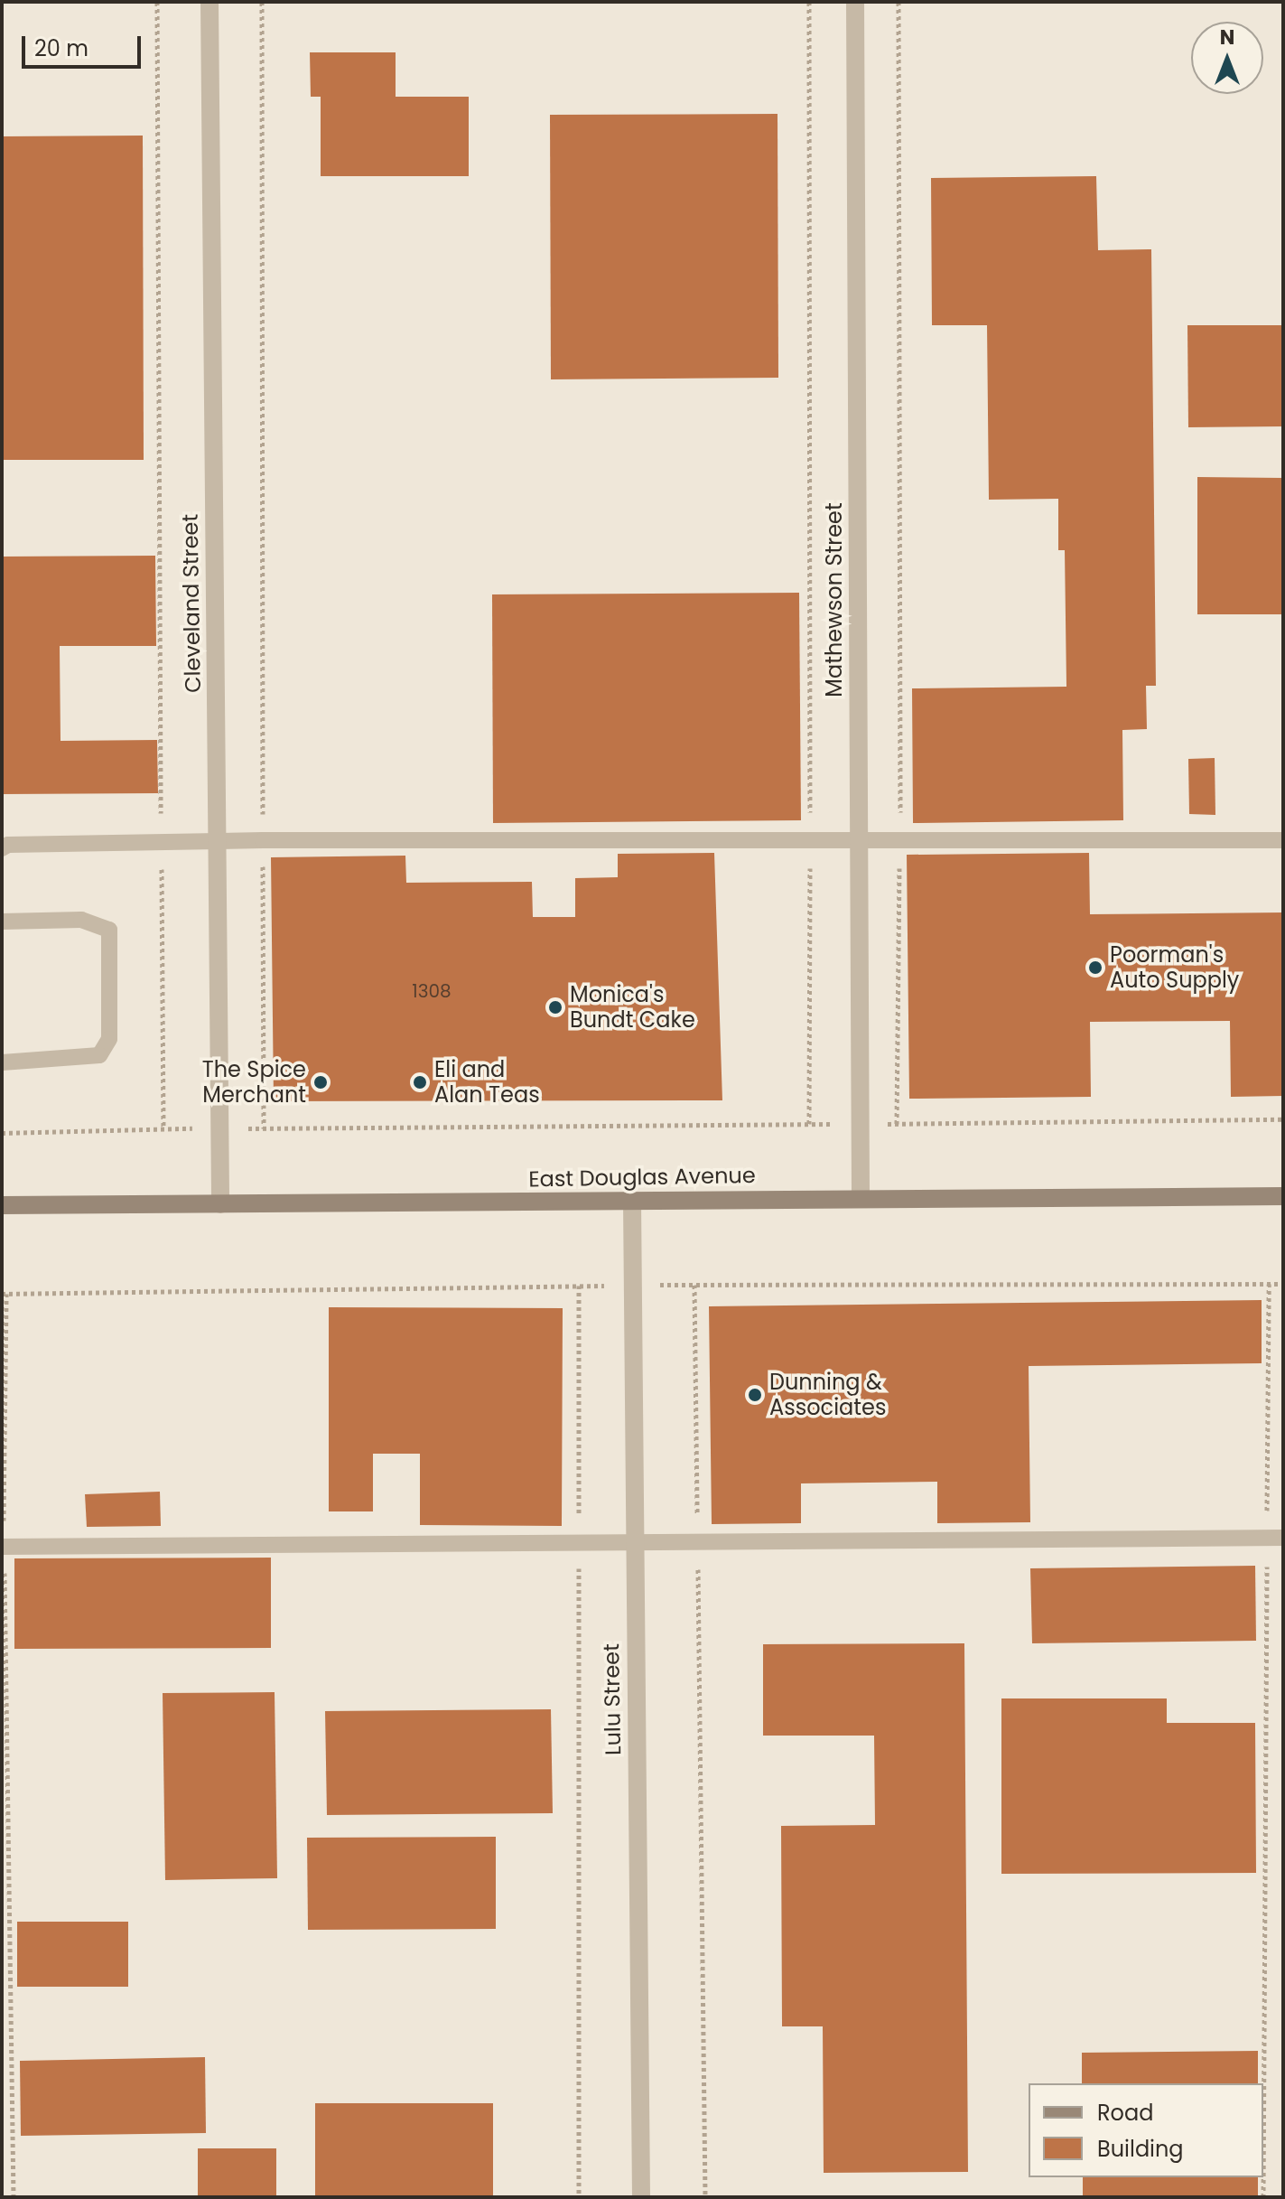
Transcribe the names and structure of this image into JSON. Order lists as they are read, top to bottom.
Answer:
{
  "streets": {
    "main road": ["East Douglas Avenue"],
    "street": ["Mathewson Street", "Cleveland Street", "Lulu Street"]
  },
  "crossings": [
    ["Mathewson Street", "East Douglas Avenue"],
    ["Cleveland Street", "East Douglas Avenue"],
    ["East Douglas Avenue", "Lulu Street"]
  ],
  "places": [
    "Poorman's Auto Supply",
    "Monica's Bundt Cake",
    "The Spice Merchant",
    "Eli and Alan Teas",
    "Dunning & Associates"
  ],
  "house_numbers": ["1308"],
  "legend": ["Road", "Building"],
  "scale_bar": "20 m",
  "north": "top"
}
